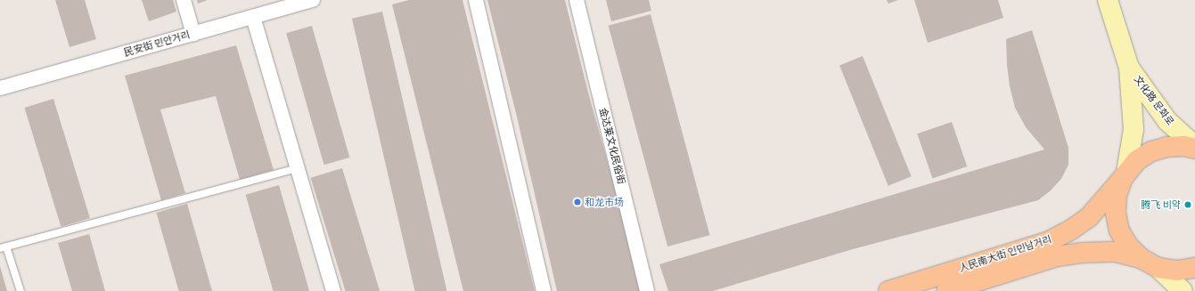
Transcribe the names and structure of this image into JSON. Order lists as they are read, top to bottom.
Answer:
{
  "streets": {
    "main road": ["文化路 문화로", "人民南大街 인민남거리"],
    "street": ["民安街 민안거리", "金达莱文化民俗街"]
  },
  "crossings": [
    ["文化路 문화로", "人民南大街 인민남거리"]
  ],
  "places": ["和龙市场", "腾飞 비약"]
}
